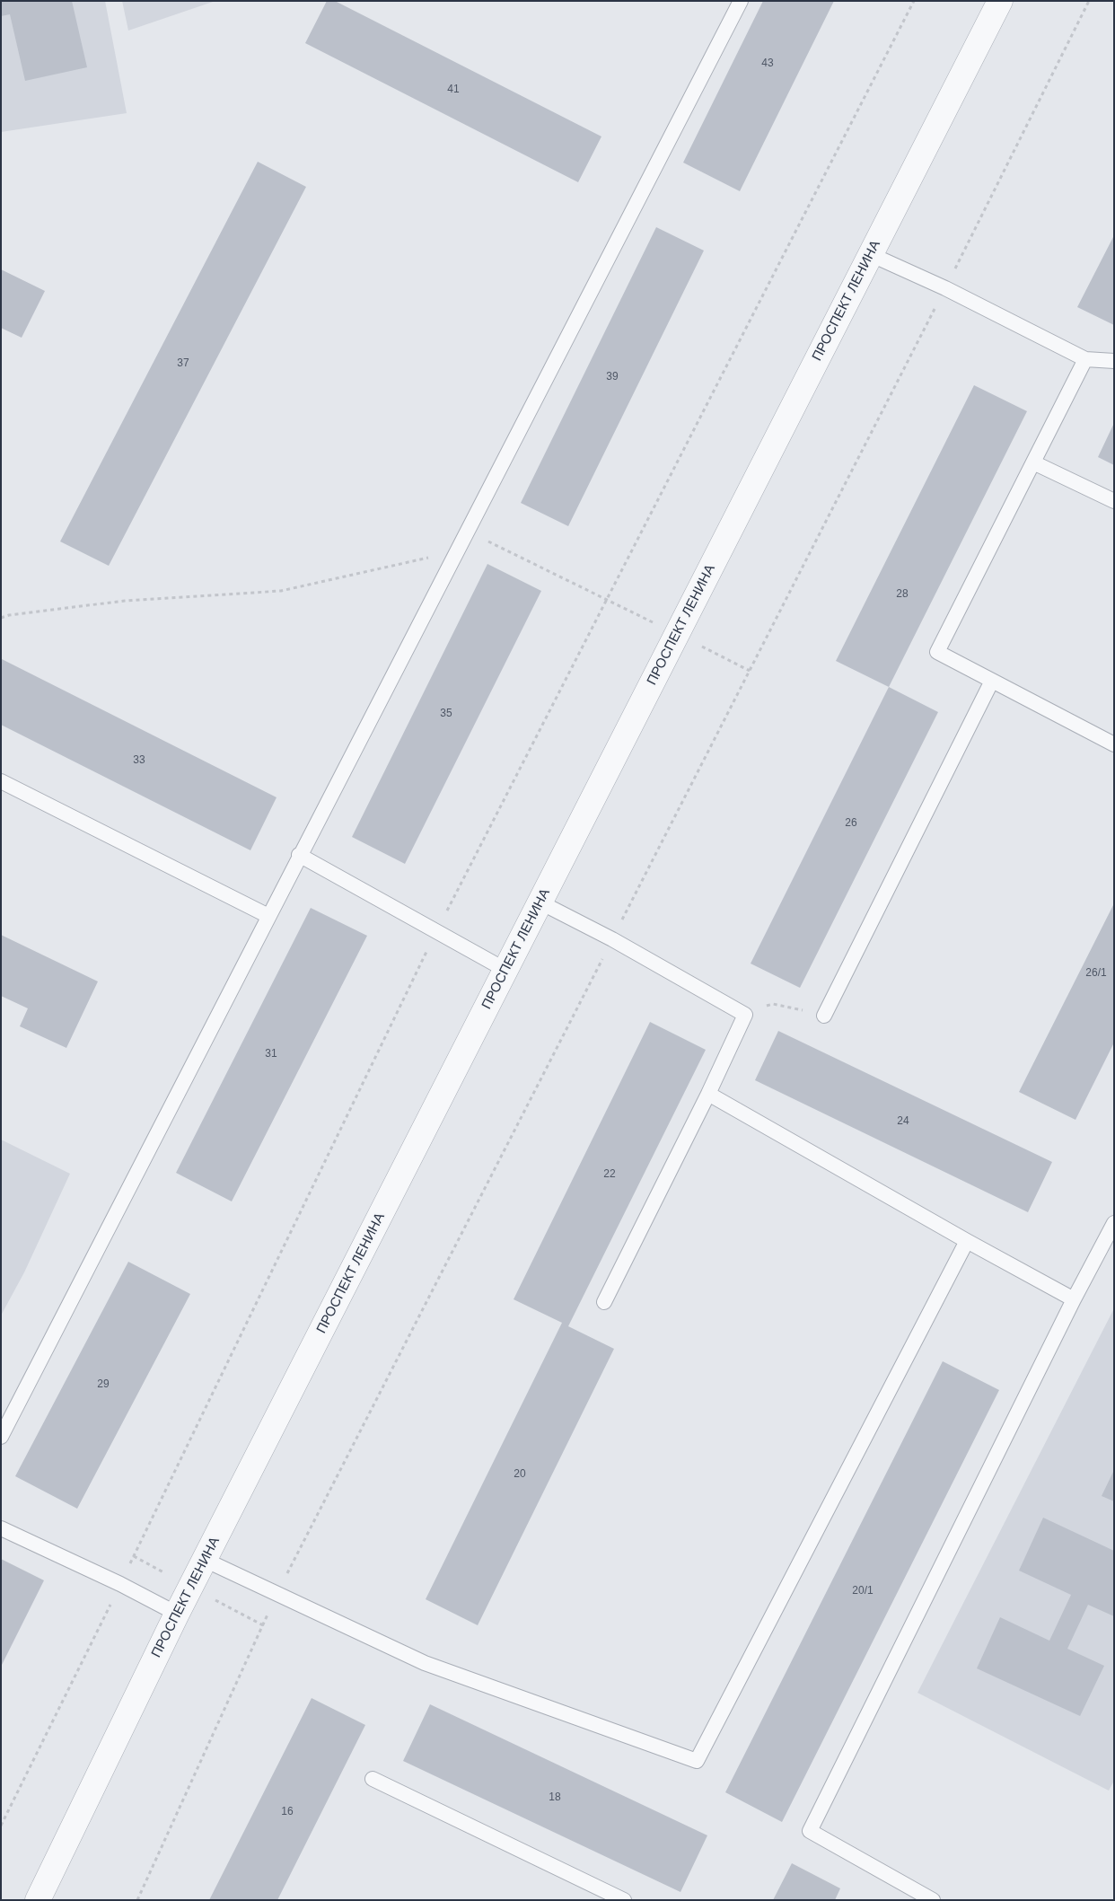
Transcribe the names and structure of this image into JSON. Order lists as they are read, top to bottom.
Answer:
{
  "streets": {
    "street": ["ПРОСПЕКТ ЛЕНИНА"]
  },
  "house_numbers": [
    "43",
    "41",
    "37",
    "39",
    "28",
    "35",
    "33",
    "26",
    "26/1",
    "31",
    "24",
    "22",
    "29",
    "20",
    "20/1",
    "18",
    "16"
  ]
}
